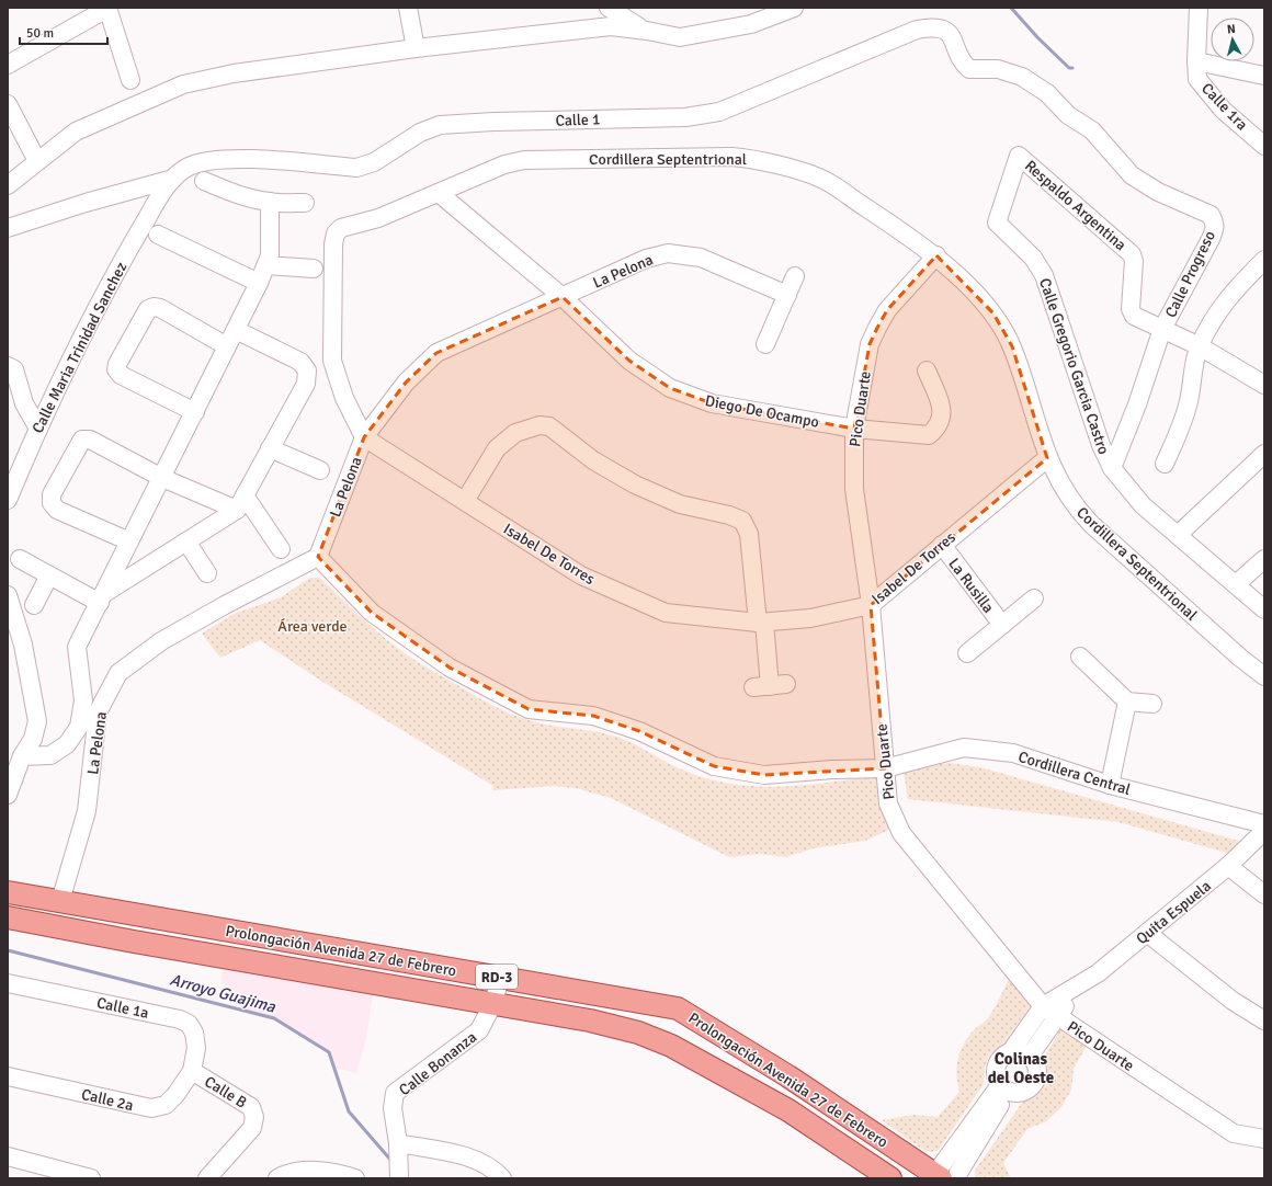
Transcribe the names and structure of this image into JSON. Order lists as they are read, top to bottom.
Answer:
{
  "streets": {
    "main road": ["Prolongación Avenida 27 de Febrero", "RD-3"],
    "street": [
      "Calle 1ra",
      "Calle 1",
      "Cordillera Septentrional",
      "Respaldo Argentina",
      "La Pelona",
      "Calle Progreso",
      "Calle Maria Trinidad Sanchez",
      "Calle Gregorio Garcia Castro",
      "Pico Duarte",
      "Diego De Ocampo",
      "Isabel De Torres",
      "La Rusilla",
      "Cordillera Central",
      "Quita Espuela",
      "Calle 1a",
      "Calle Bonanza",
      "Calle B",
      "Calle 2a"
    ]
  },
  "crossings": [
    ["Calle 1", "Calle Progreso"],
    ["Calle 1", "Calle Maria Trinidad Sanchez"],
    ["Cordillera Septentrional", "Pico Duarte"],
    ["Cordillera Septentrional", "Diego De Ocampo"],
    ["Cordillera Septentrional", "Isabel De Torres"],
    ["Respaldo Argentina", "Calle Progreso"],
    ["Respaldo Argentina", "Calle Gregorio Garcia Castro"],
    ["La Pelona", "Diego De Ocampo"],
    ["La Pelona", "Isabel De Torres"],
    ["La Pelona", "Cordillera Central"],
    ["La Pelona", "Prolongación Avenida 27 de Febrero"],
    ["Calle Progreso", "Calle Gregorio Garcia Castro"],
    ["Pico Duarte", "Diego De Ocampo"],
    ["Pico Duarte", "Isabel De Torres"],
    ["Pico Duarte", "Cordillera Central"],
    ["Isabel De Torres", "La Rusilla"],
    ["Prolongación Avenida 27 de Febrero", "Calle Bonanza"],
    ["Calle 1a", "Calle B"],
    ["Calle 1a", "Calle 2a"],
    ["Calle B", "Calle 2a"]
  ],
  "districts": ["Colinas del Oeste"],
  "water": ["Arroyo Guajima"],
  "parks": ["Área verde"],
  "scale_bar": "50 m",
  "north": "top"
}
